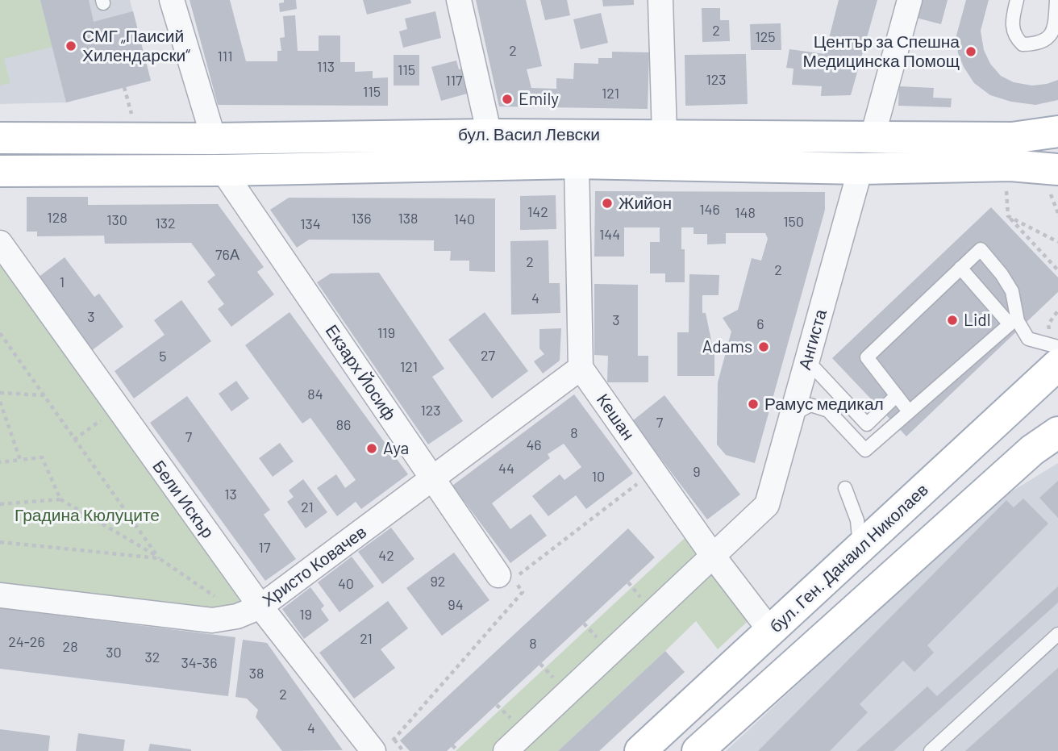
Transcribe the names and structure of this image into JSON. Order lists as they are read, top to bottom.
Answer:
{
  "streets": {
    "main road": ["бул. Васил Левски", "бул. Ген. Данаил Николаев"],
    "street": [
      "Ангиста",
      "Екзарх Йосиф",
      "Кешан",
      "Бели Искър",
      "Христо Ковачев"
    ]
  },
  "crossings": [
    ["бул. Васил Левски", "Ангиста"],
    ["бул. Васил Левски", "Екзарх Йосиф"],
    ["Ангиста", "Кешан"],
    ["Екзарх Йосиф", "Христо Ковачев"],
    ["Кешан", "бул. Ген. Данаил Николаев"],
    ["Кешан", "Христо Ковачев"],
    ["Бели Искър", "Христо Ковачев"]
  ],
  "parks": ["Градина Кюлуците"],
  "places": [
    "СМГ „Паисий Хилендарски“",
    "Център за Спешна Медицинска Помощ",
    "Emily",
    "Жийон",
    "Lidl",
    "Adams",
    "Рамус медикал",
    "Aya"
  ],
  "house_numbers": [
    "2",
    "125",
    "2",
    "111",
    "113",
    "115",
    "123",
    "117",
    "115",
    "121",
    "146",
    "142",
    "148",
    "128",
    "136",
    "138",
    "140",
    "130",
    "150",
    "132",
    "134",
    "144",
    "76А",
    "2",
    "2",
    "1",
    "4",
    "3",
    "3",
    "6",
    "119",
    "27",
    "5",
    "121",
    "84",
    "123",
    "7",
    "86",
    "8",
    "7",
    "46",
    "44",
    "9",
    "10",
    "13",
    "21",
    "17",
    "42",
    "92",
    "40",
    "94",
    "19",
    "21",
    "24-26",
    "8",
    "28",
    "30",
    "32",
    "34-36",
    "38",
    "2",
    "4"
  ]
}
